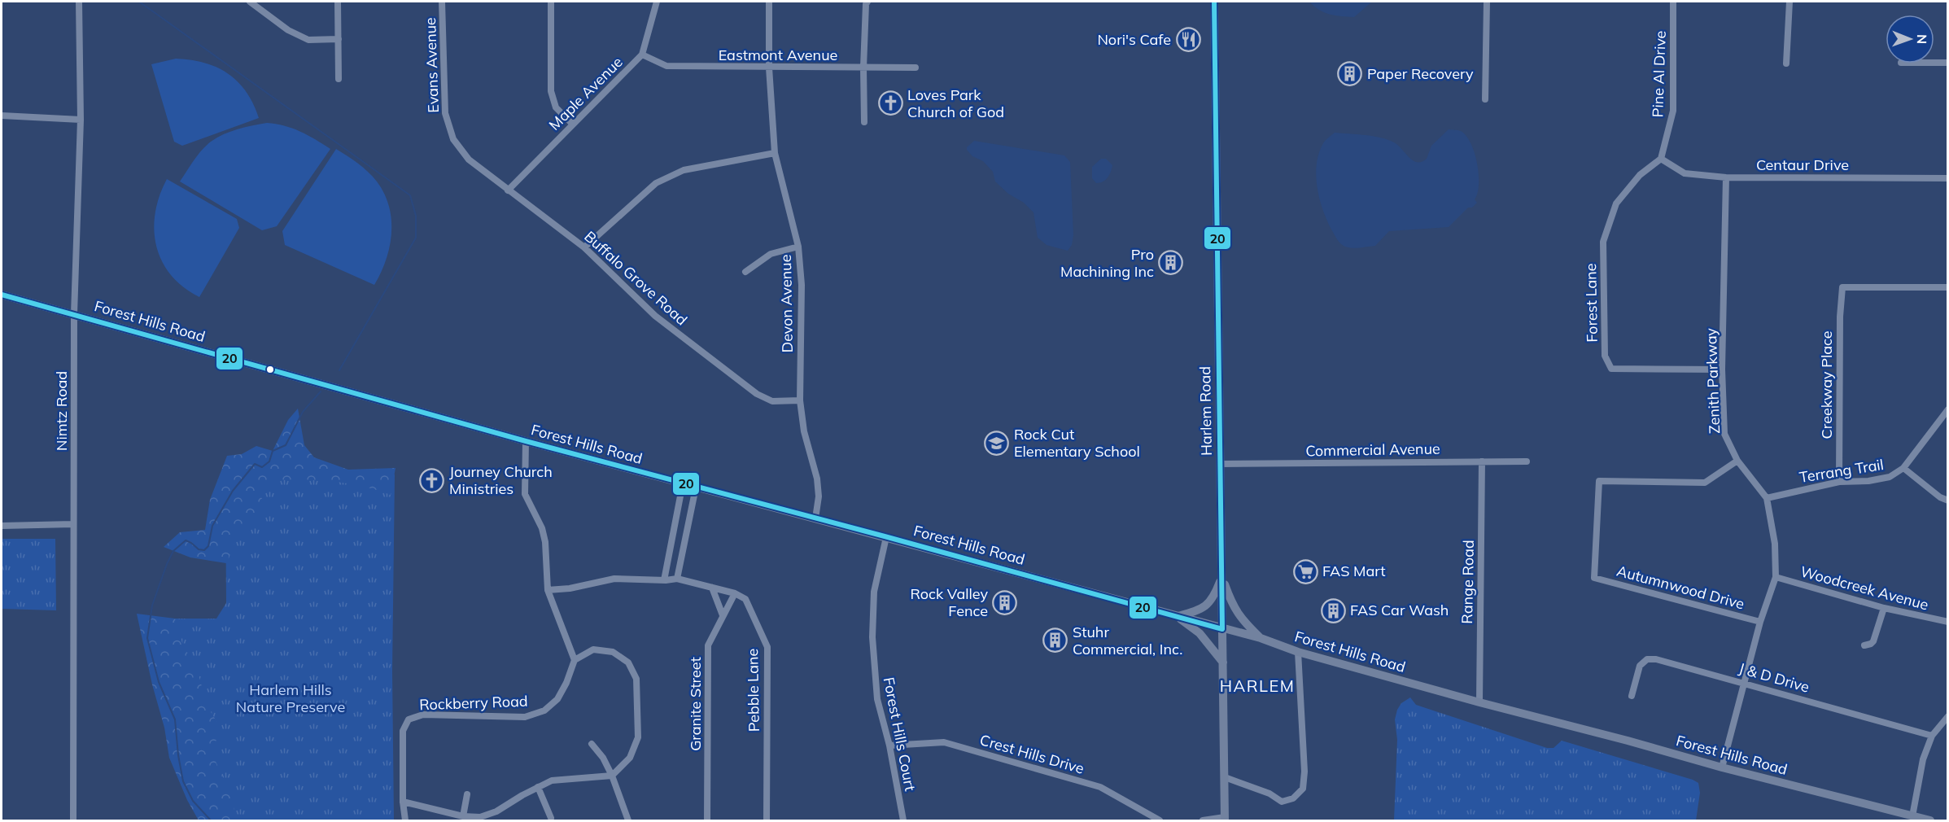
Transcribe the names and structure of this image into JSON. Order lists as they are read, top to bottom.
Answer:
{
  "streets": {
    "street": [
      "Eastmont Avenue",
      "Evans Avenue",
      "Pine Al Drive",
      "Maple Avenue",
      "Centaur Drive",
      "Buffalo Grove Road",
      "Forest Lane",
      "Devon Avenue",
      "Forest Hills Road",
      "Zenith Parkway",
      "Creekway Place",
      "Nimtz Road",
      "Harlem Road",
      "Commercial Avenue",
      "Terrang Trail",
      "Range Road",
      "Autumnwood Drive",
      "Woodcreek Avenue",
      "J & D Drive",
      "Pebble Lane",
      "Rockberry Road",
      "Granite Street",
      "Forest Hills Court",
      "Crest Hills Drive"
    ]
  },
  "crossings": [
    ["Eastmont Avenue", "Maple Avenue"],
    ["Eastmont Avenue", "Devon Avenue"],
    ["Evans Avenue", "Maple Avenue"],
    ["Evans Avenue", "Buffalo Grove Road"],
    ["Pine Al Drive", "Centaur Drive"],
    ["Pine Al Drive", "Forest Lane"],
    ["Maple Avenue", "Buffalo Grove Road"],
    ["Centaur Drive", "Forest Lane"],
    ["Centaur Drive", "Zenith Parkway"],
    ["Buffalo Grove Road", "Devon Avenue"],
    ["Forest Lane", "Zenith Parkway"],
    ["Devon Avenue", "Forest Hills Road"],
    ["Forest Hills Road", "Zenith Parkway"],
    ["Forest Hills Road", "Nimtz Road"],
    ["Forest Hills Road", "Harlem Road"],
    ["Forest Hills Road", "Range Road"],
    ["Forest Hills Road", "Forest Hills Court"],
    ["Zenith Parkway", "Terrang Trail"],
    ["Zenith Parkway", "Autumnwood Drive"],
    ["Zenith Parkway", "Woodcreek Avenue"],
    ["Zenith Parkway", "J & D Drive"],
    ["Creekway Place", "Terrang Trail"],
    ["Harlem Road", "Commercial Avenue"],
    ["Commercial Avenue", "Range Road"],
    ["Pebble Lane", "Granite Street"],
    ["Forest Hills Court", "Crest Hills Drive"]
  ],
  "districts": ["HARLEM"],
  "parks": ["Harlem Hills Nature Preserve"],
  "places": {
    "restaurant": ["Nori's Cafe"],
    "building": [
      "Paper Recovery",
      "Pro Machining Inc",
      "Rock Valley Fence",
      "FAS Car Wash",
      "Stuhr Commercial, Inc."
    ],
    "church": ["Loves Park Church of God", "Journey Church Ministries"],
    "school or university": ["Rock Cut Elementary School"],
    "supermarket": ["FAS Mart"]
  },
  "lines": ["transit line 20"],
  "north": "right"
}
